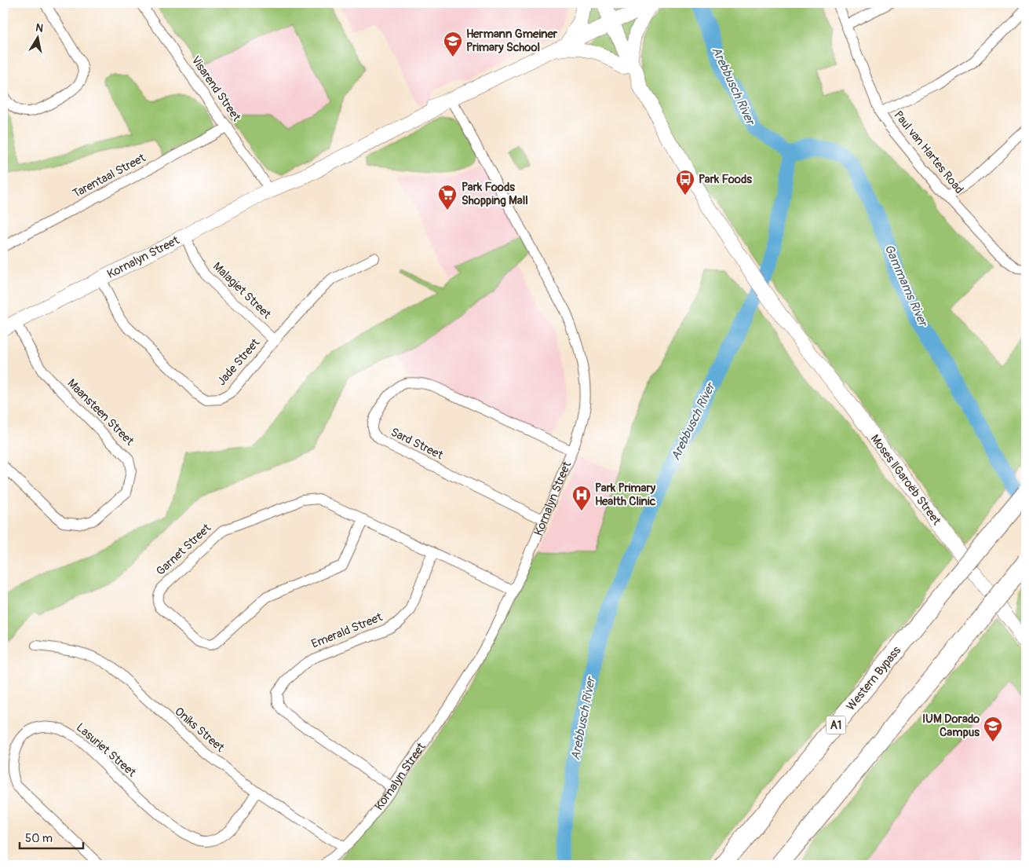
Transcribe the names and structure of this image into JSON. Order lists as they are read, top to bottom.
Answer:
{
  "streets": {
    "highway": ["Western Bypass", "A1"],
    "main road": ["Kornalyn Street", "Moses ǁGaroëb Street"],
    "street": [
      "Visarend Street",
      "Paul van Hartes Road",
      "Tarentaal Street",
      "Malagiet Street",
      "Jade Street",
      "Maansteen Street",
      "Sard Street",
      "Garnet Street",
      "Emerald Street",
      "Oniks Street",
      "Lasuriet Street"
    ]
  },
  "crossings": [
    ["Visarend Street", "Tarentaal Street"],
    ["Visarend Street", "Kornalyn Street"],
    ["Kornalyn Street", "Malagiet Street"],
    ["Kornalyn Street", "Jade Street"],
    ["Kornalyn Street", "Maansteen Street"],
    ["Kornalyn Street", "Sard Street"],
    ["Kornalyn Street", "Garnet Street"],
    ["Kornalyn Street", "Emerald Street"],
    ["Kornalyn Street", "Oniks Street"],
    ["Malagiet Street", "Jade Street"],
    ["Garnet Street", "Emerald Street"],
    ["Oniks Street", "Lasuriet Street"]
  ],
  "water": ["Arebbusch River", "Gammams River"],
  "places": {
    "school or university": ["Hermann Gmeiner Primary School", "IUM Dorado Campus"],
    "bus stop": ["Park Foods"],
    "supermarket": ["Park Foods Shopping Mall"],
    "hospital": ["Park Primary Health Clinic"]
  },
  "scale_bar": "50 m",
  "north": "top"
}
